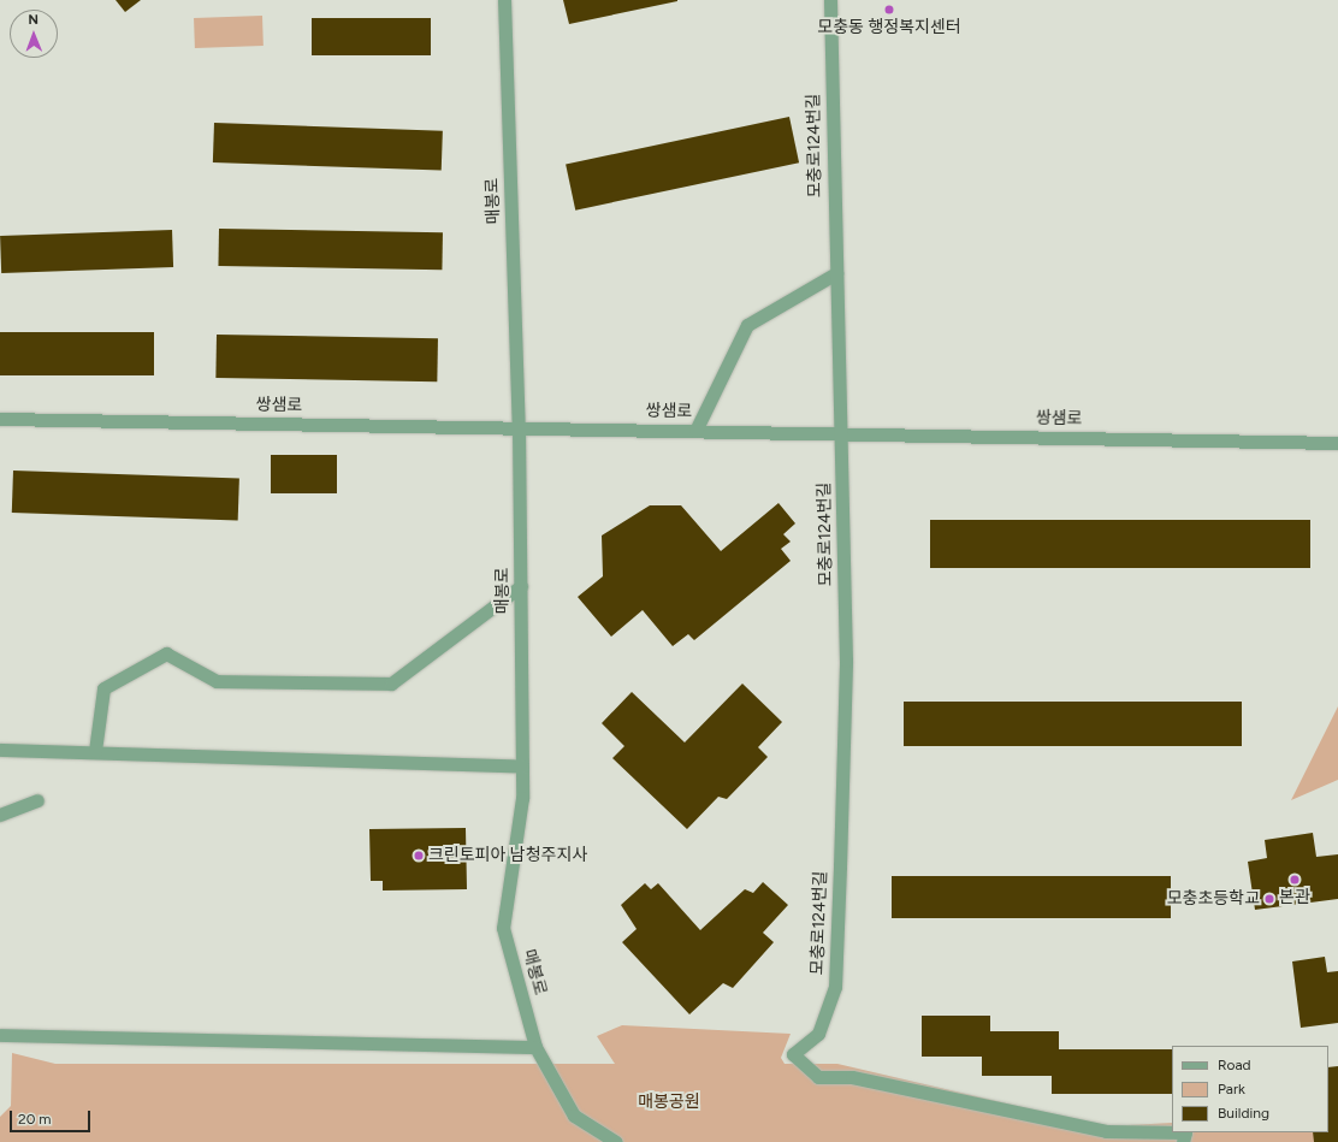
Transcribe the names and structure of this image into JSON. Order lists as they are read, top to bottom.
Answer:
{
  "streets": {
    "street": ["모충로124번길", "매봉로", "쌍샘로"]
  },
  "crossings": [
    ["모충로124번길", "쌍샘로"],
    ["매봉로", "쌍샘로"]
  ],
  "parks": ["매봉공원"],
  "places": [
    "모충동 행정복지센터",
    "크린토피아 남청주지사",
    "본관",
    "모충초등학교"
  ],
  "legend": ["Road", "Park", "Building"],
  "scale_bar": "20 m",
  "north": "top"
}
